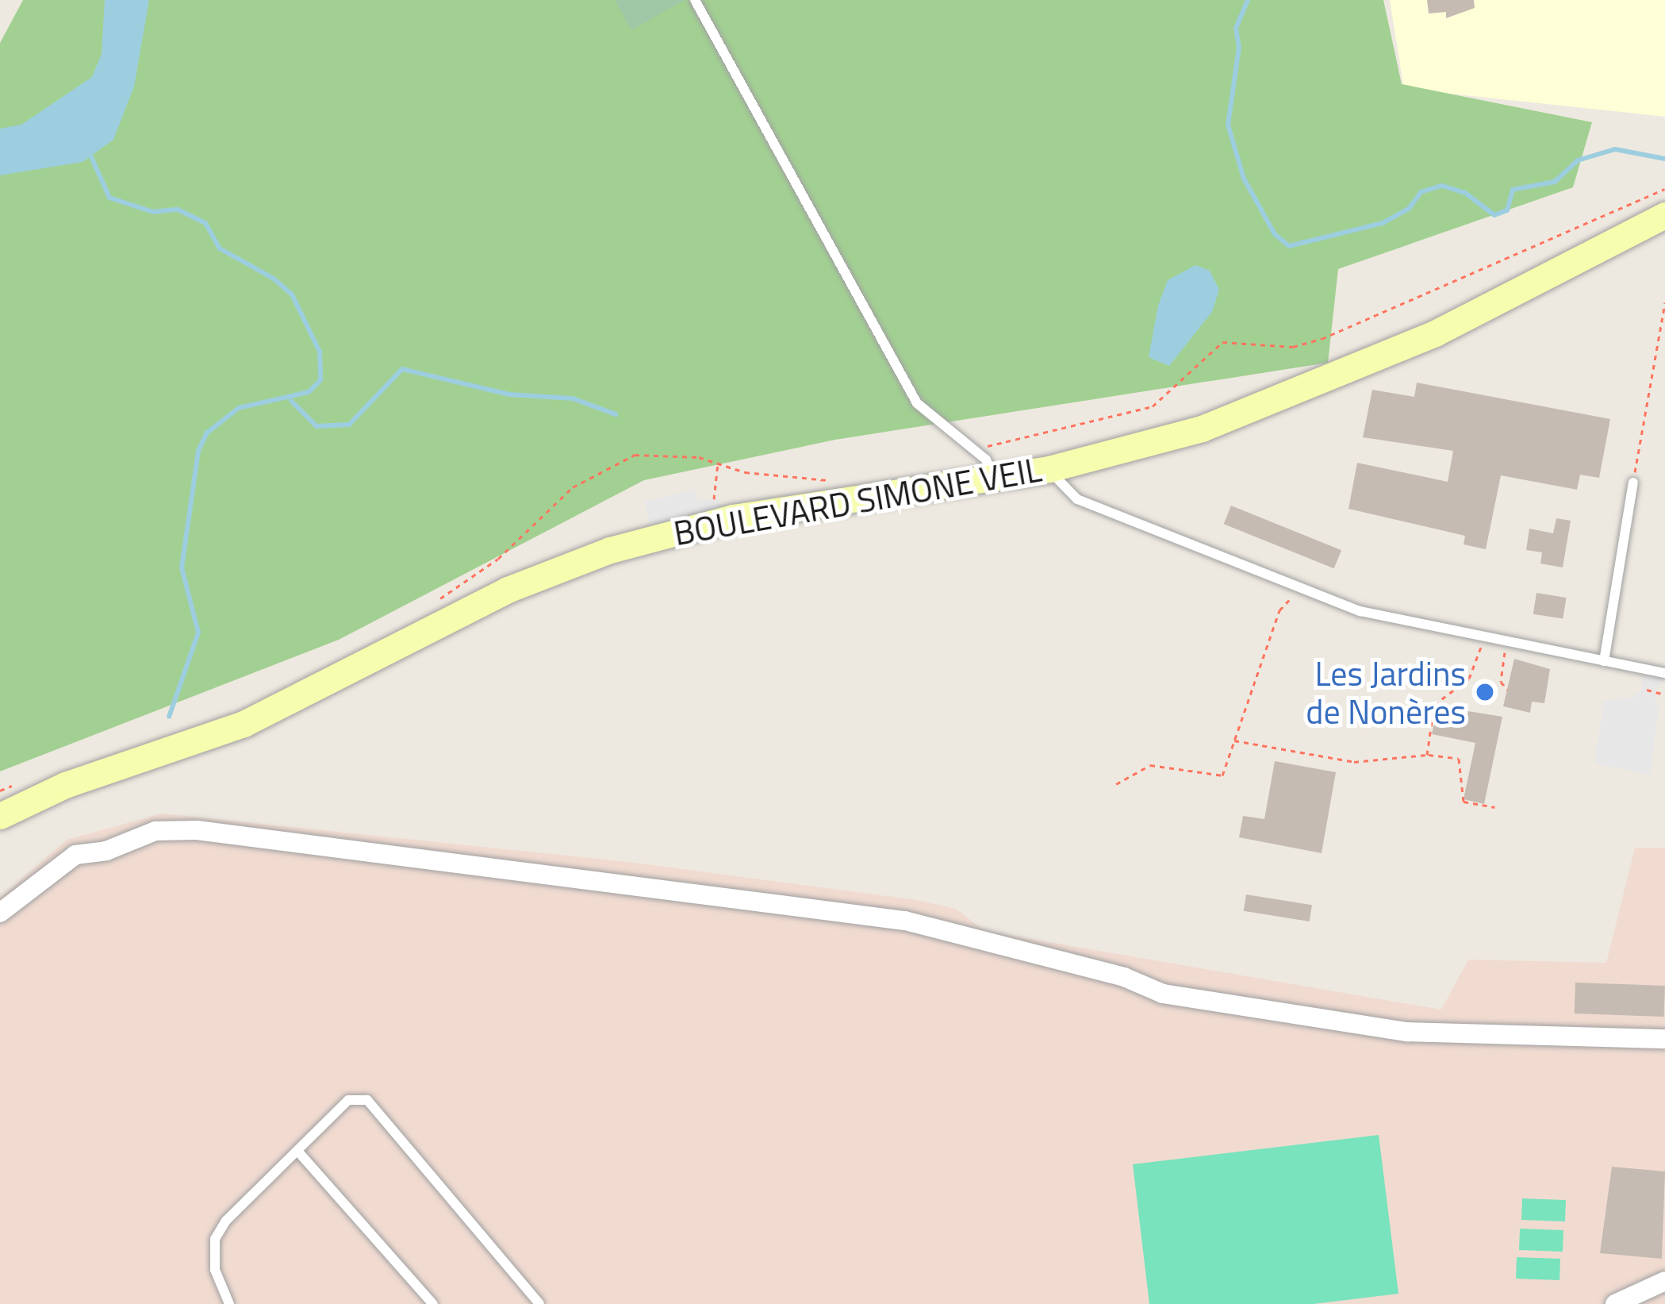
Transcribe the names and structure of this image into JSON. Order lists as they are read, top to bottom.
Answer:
{
  "streets": {
    "main road": ["BOULEVARD SIMONE VEIL"]
  },
  "places": ["Les Jardins de Nonères"]
}
